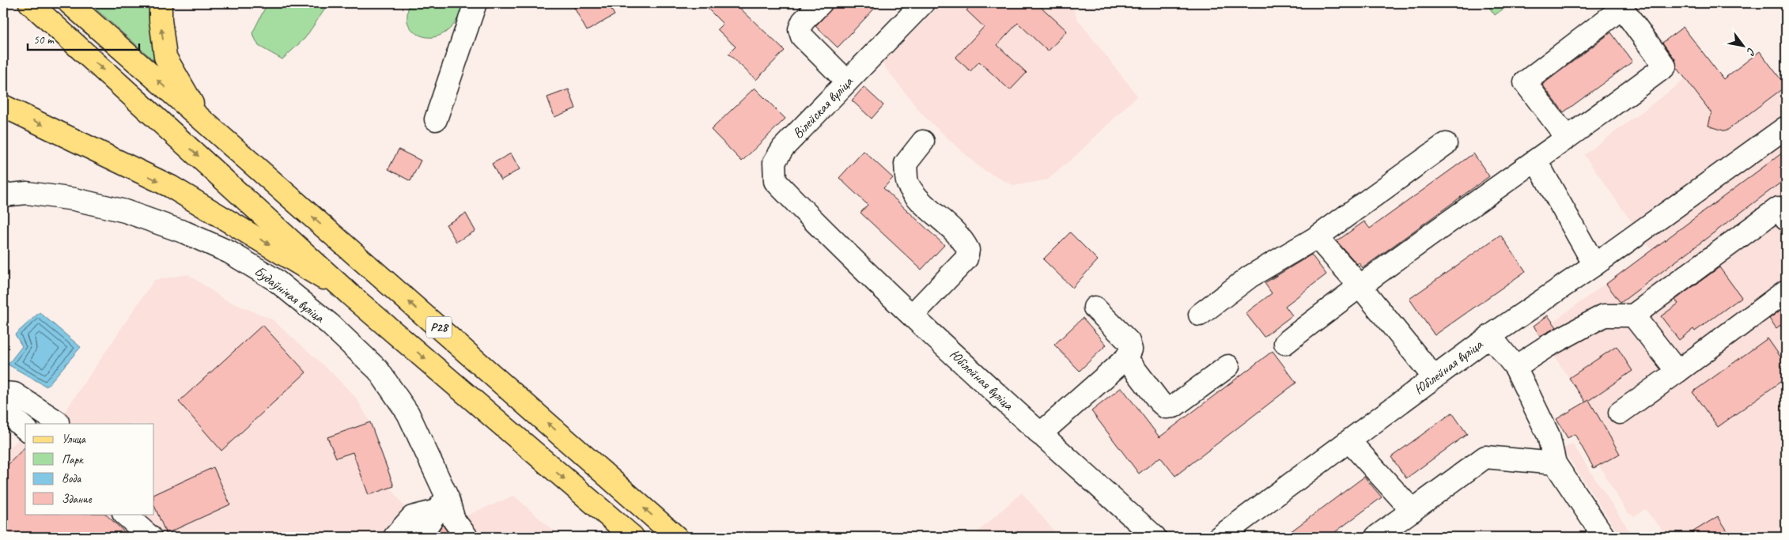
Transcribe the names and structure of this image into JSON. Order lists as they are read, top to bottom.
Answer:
{
  "streets": {
    "main road": ["Р28"],
    "street": ["Вілейская вуліца", "Будаўнічая вуліца", "Юбілейная вуліца"]
  },
  "crossings": [
    ["Вілейская вуліца", "Юбілейная вуліца"]
  ],
  "legend": [
    "Улица",
    "Парк",
    "Вода",
    "Здание"
  ],
  "scale_bar": "50 m",
  "north": "bottom right"
}
